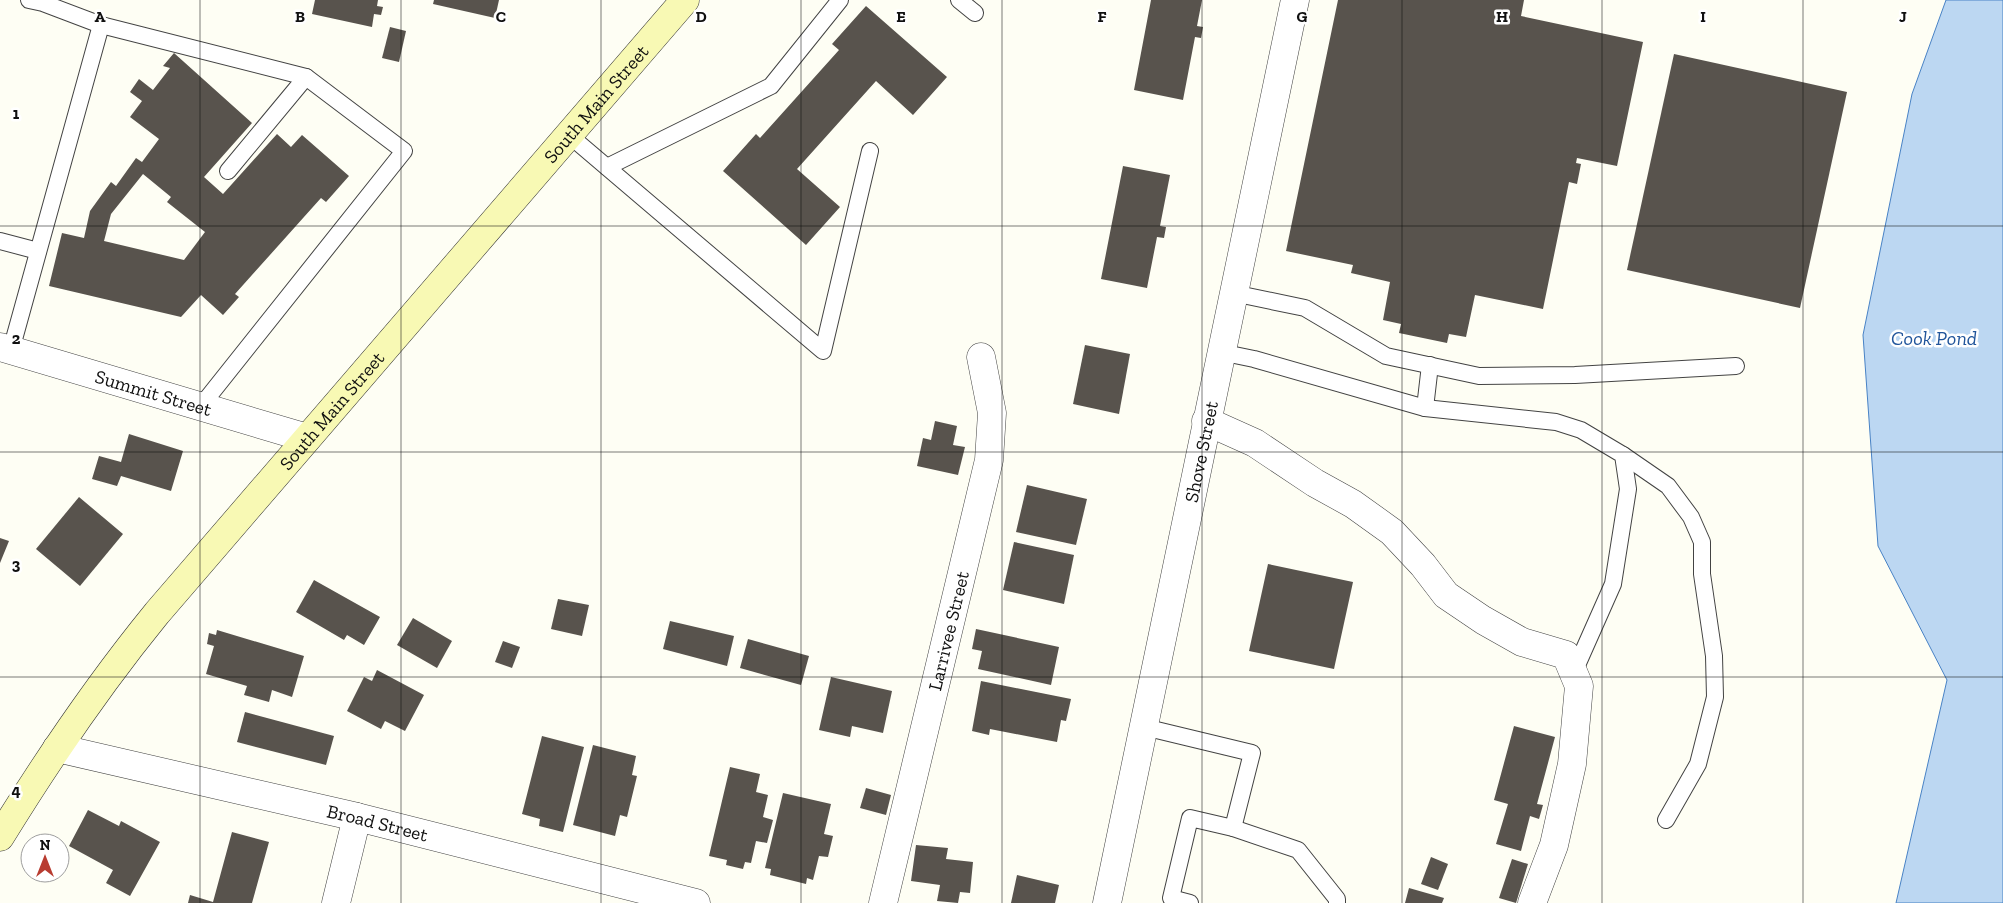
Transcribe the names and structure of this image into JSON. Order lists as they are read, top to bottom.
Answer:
{
  "streets": {
    "main road": ["South Main Street"],
    "street": [
      "Summit Street",
      "Shove Street",
      "Larrivee Street",
      "Broad Street"
    ]
  },
  "crossings": [
    ["South Main Street", "Summit Street"],
    ["South Main Street", "Broad Street"]
  ],
  "water": ["Cook Pond"],
  "north": "top",
  "grid": {
    "columns": [
      "A",
      "B",
      "C",
      "D",
      "E",
      "F",
      "G",
      "H",
      "I",
      "J"
    ],
    "rows": [
      "1",
      "2",
      "3",
      "4"
    ]
  }
}
